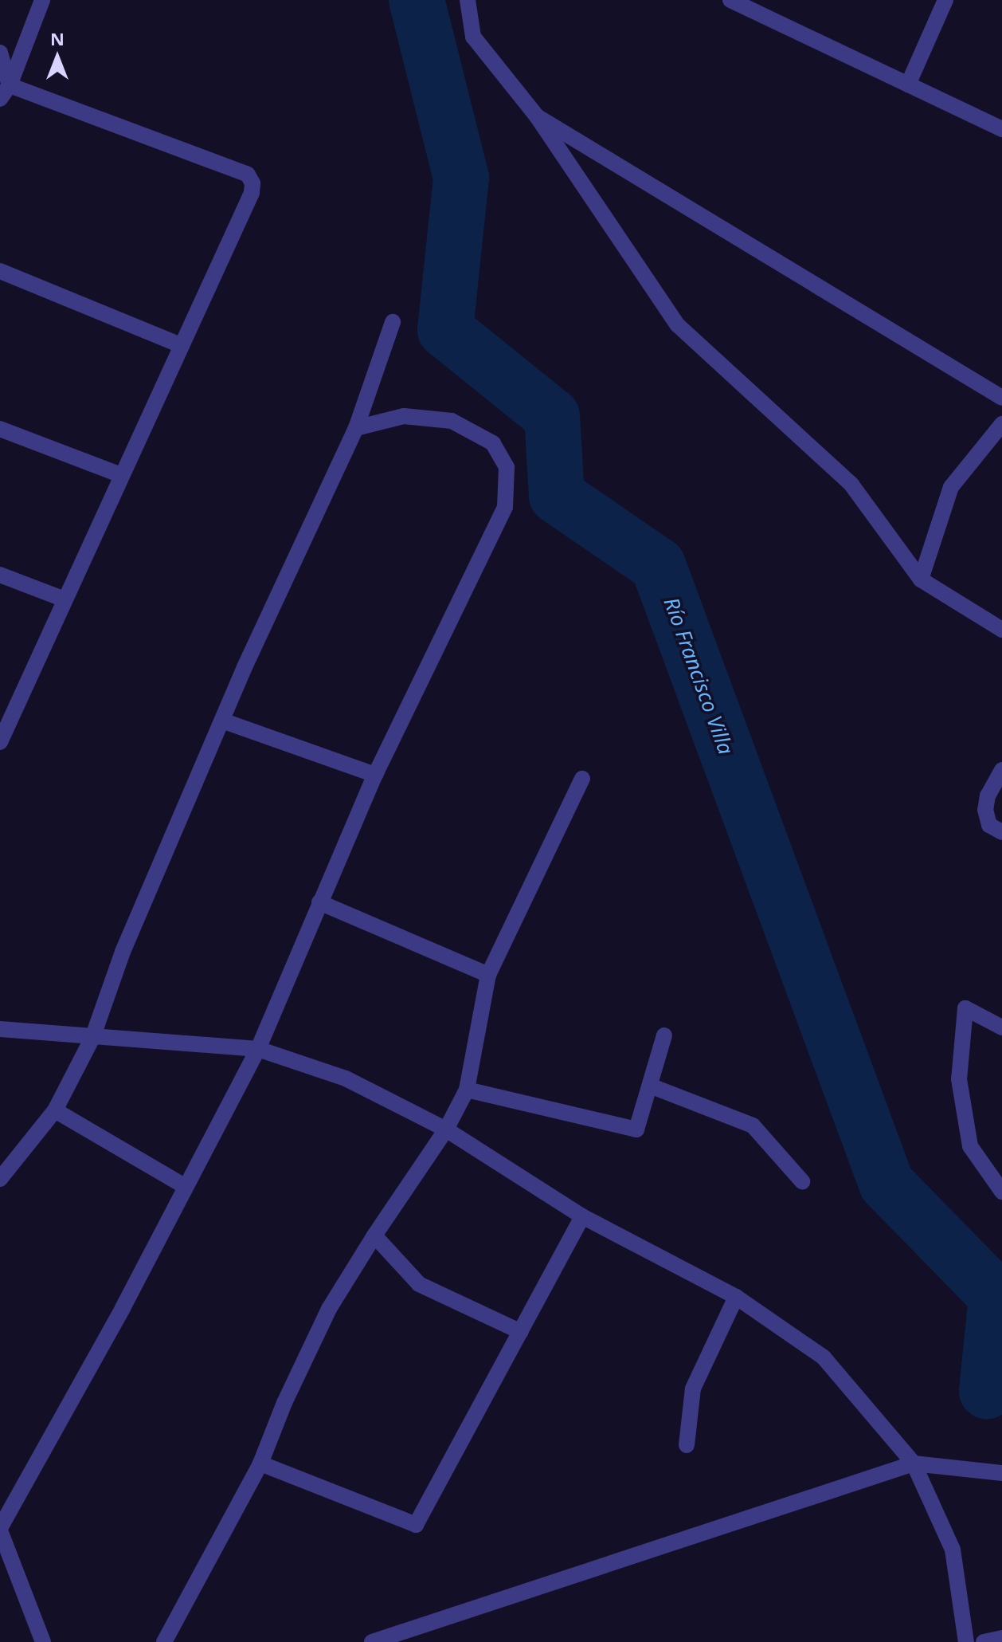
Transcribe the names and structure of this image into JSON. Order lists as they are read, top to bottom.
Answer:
{
  "water": ["Río Francisco Villa"],
  "north": "top"
}
